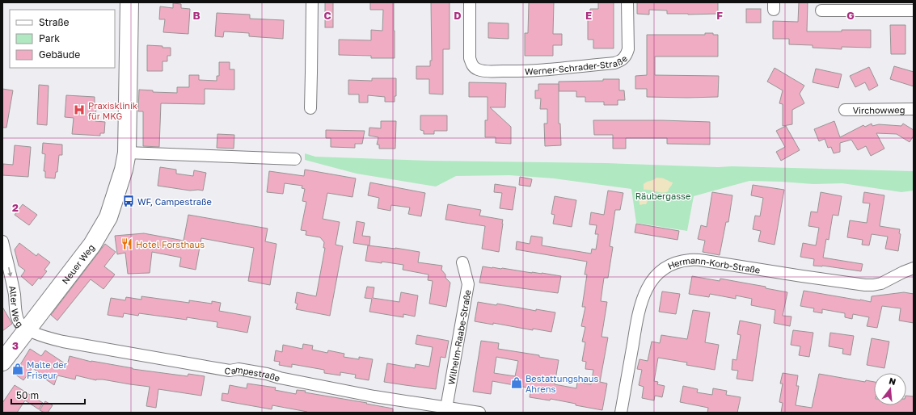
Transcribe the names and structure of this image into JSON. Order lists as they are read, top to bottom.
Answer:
{
  "streets": {
    "main road": ["Neuer Weg"],
    "street": [
      "Werner-Schrader-Straße",
      "Virchowweg",
      "Hermann-Korb-Straße",
      "Alter Weg",
      "Wilhelm-Raabe-Straße",
      "Campestraße"
    ]
  },
  "crossings": [
    ["Neuer Weg", "Alter Weg"],
    ["Neuer Weg", "Campestraße"],
    ["Alter Weg", "Campestraße"],
    ["Wilhelm-Raabe-Straße", "Campestraße"]
  ],
  "one_way": ["Alter Weg"],
  "parks": ["Räubergasse"],
  "places": {
    "hospital": ["Praxisklinik für MKG"],
    "bus stop": ["WF, Campestraße"],
    "restaurant": ["Hotel Forsthaus"],
    "shop": ["Malte der Friseur", "Bestattungshaus Ahrens"]
  },
  "legend": ["Straße", "Park", "Gebäude"],
  "scale_bar": "50 m",
  "north": "top",
  "grid": {
    "columns": [
      "B",
      "C",
      "D",
      "E",
      "F",
      "G"
    ],
    "rows": ["2", "3"]
  }
}
